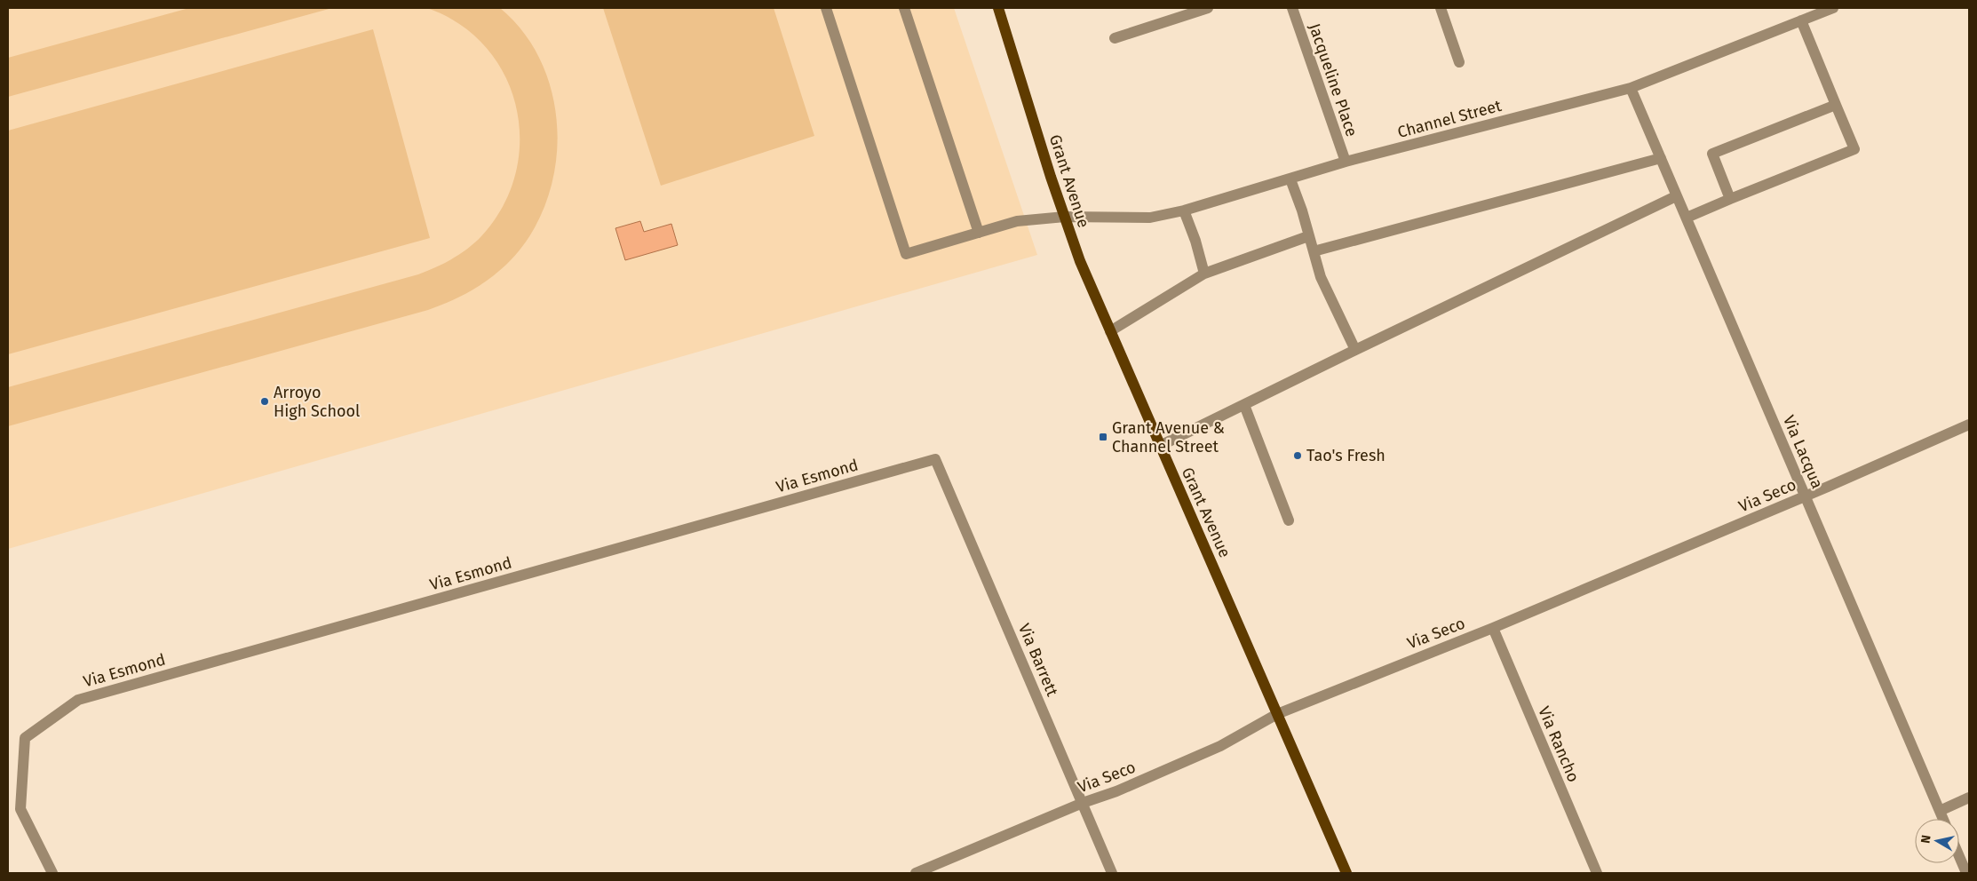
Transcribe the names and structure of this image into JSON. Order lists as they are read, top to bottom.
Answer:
{
  "streets": {
    "main road": ["Grant Avenue"],
    "street": [
      "Jacqueline Place",
      "Channel Street",
      "Via Lacqua",
      "Via Esmond",
      "Via Seco",
      "Via Barrett",
      "Via Rancho"
    ]
  },
  "crossings": [
    ["Jacqueline Place", "Channel Street"],
    ["Channel Street", "Grant Avenue"],
    ["Channel Street", "Via Lacqua"],
    ["Grant Avenue", "Via Seco"],
    ["Via Lacqua", "Via Seco"],
    ["Via Esmond", "Via Barrett"],
    ["Via Seco", "Via Barrett"],
    ["Via Seco", "Via Rancho"]
  ],
  "places": {
    "other": ["Arroyo High School", "Tao's Fresh"],
    "transit": ["Grant Avenue & Channel Street"]
  },
  "north": "left"
}
